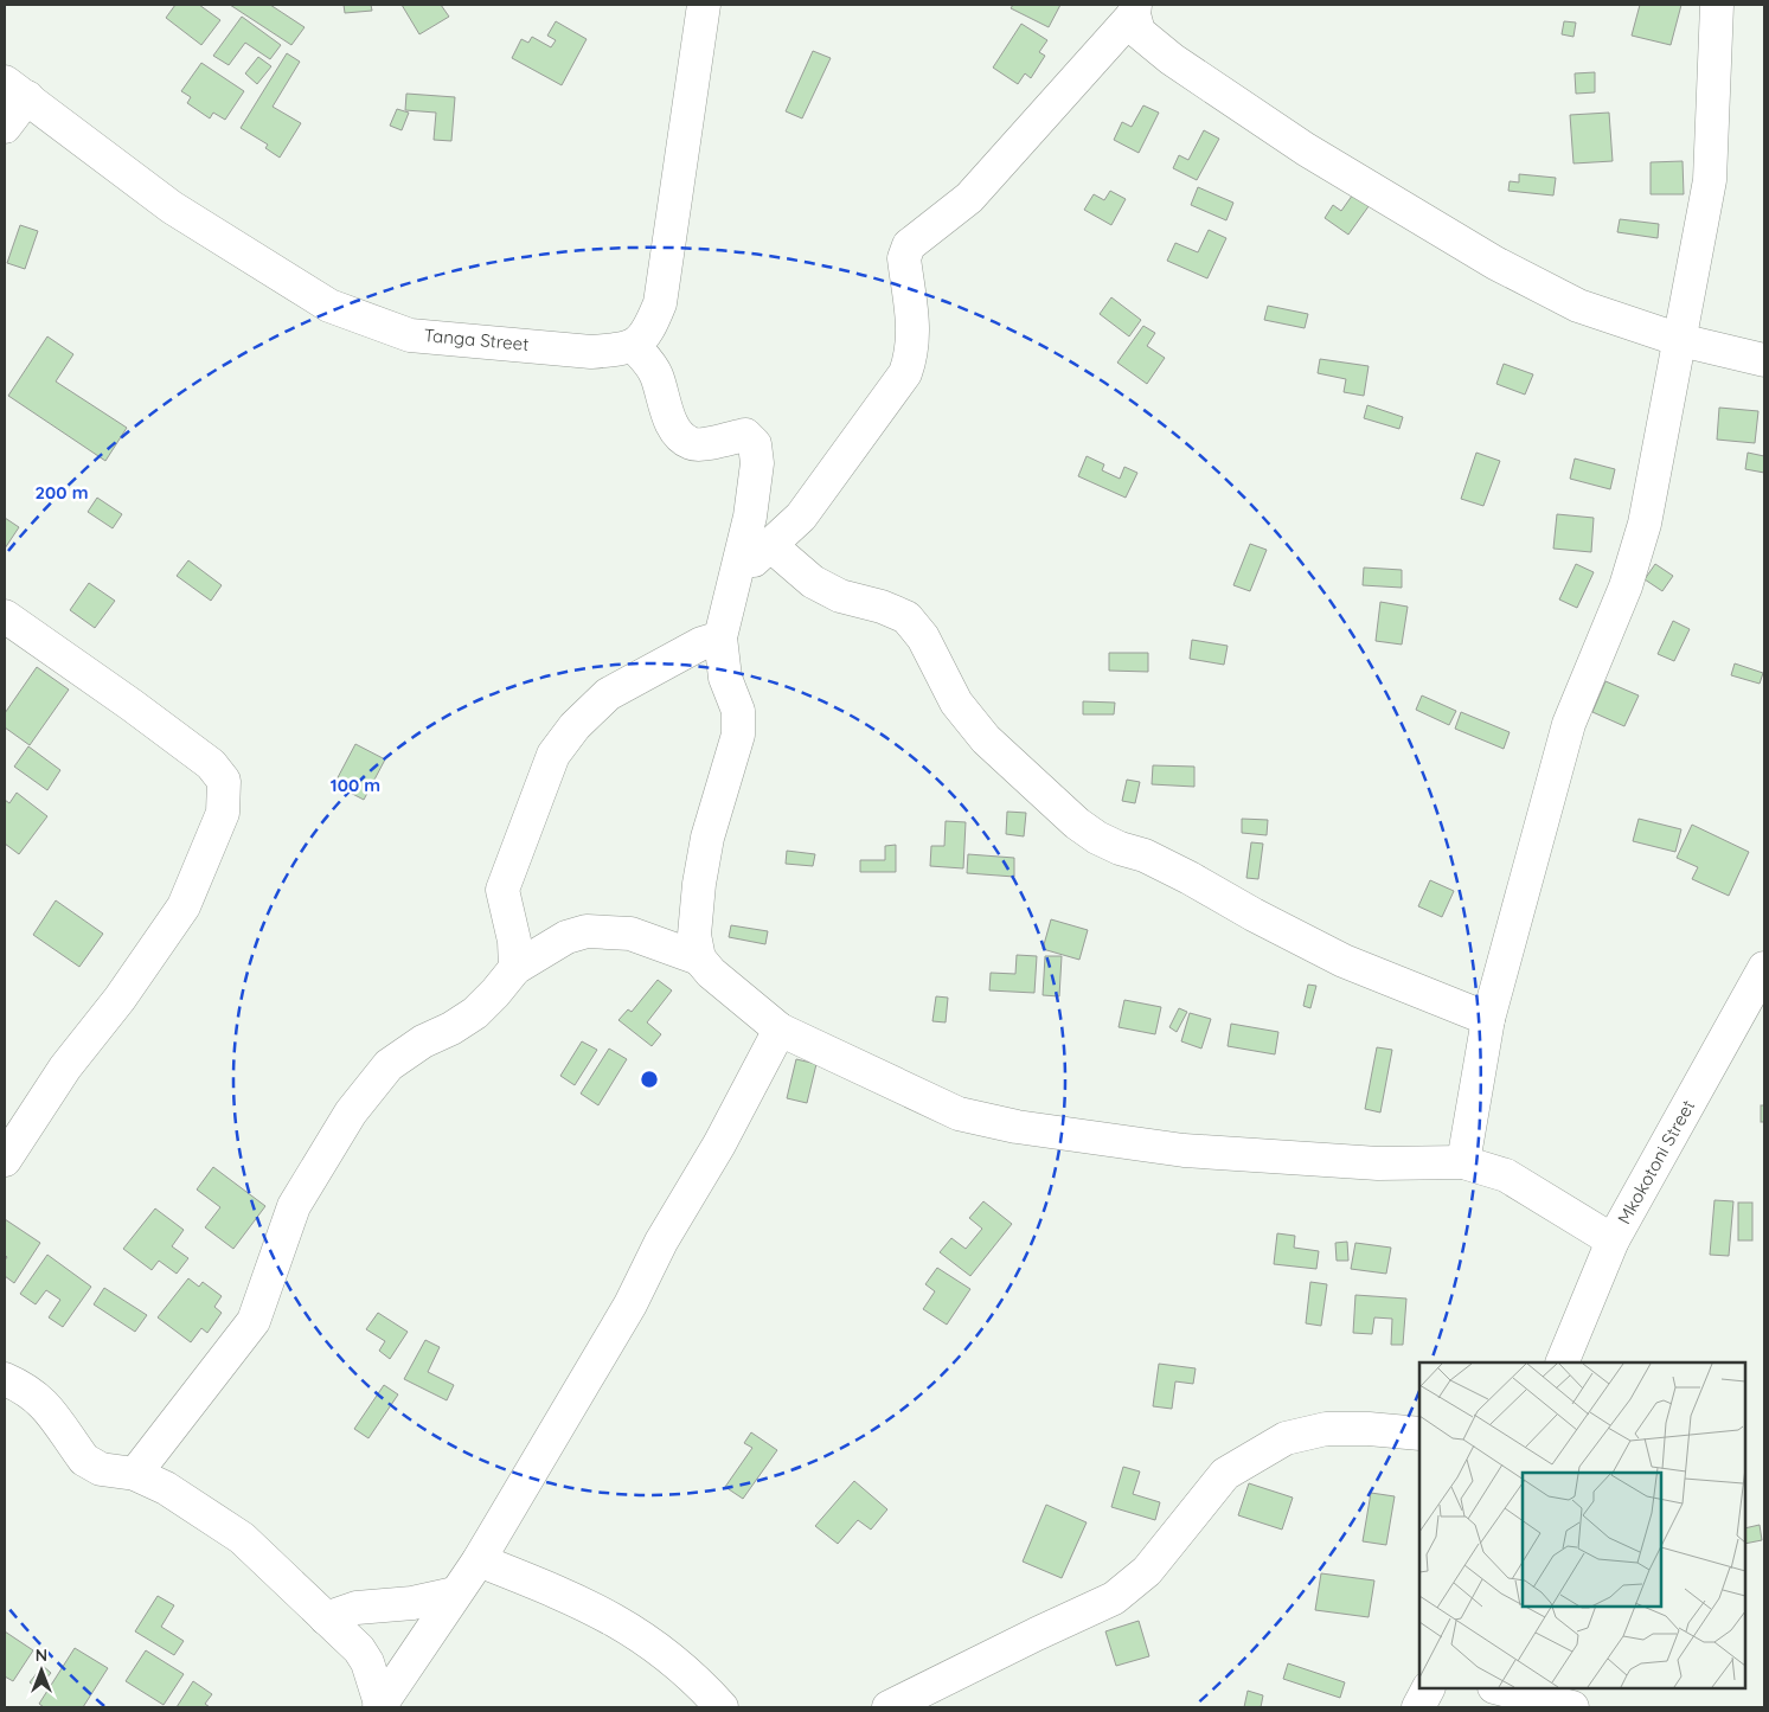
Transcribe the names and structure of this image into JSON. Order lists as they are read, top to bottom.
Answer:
{
  "streets": {
    "street": ["Tanga Street", "Mkokotoni Street"]
  },
  "north": "top",
  "rings": ["200 m", "100 m"]
}
